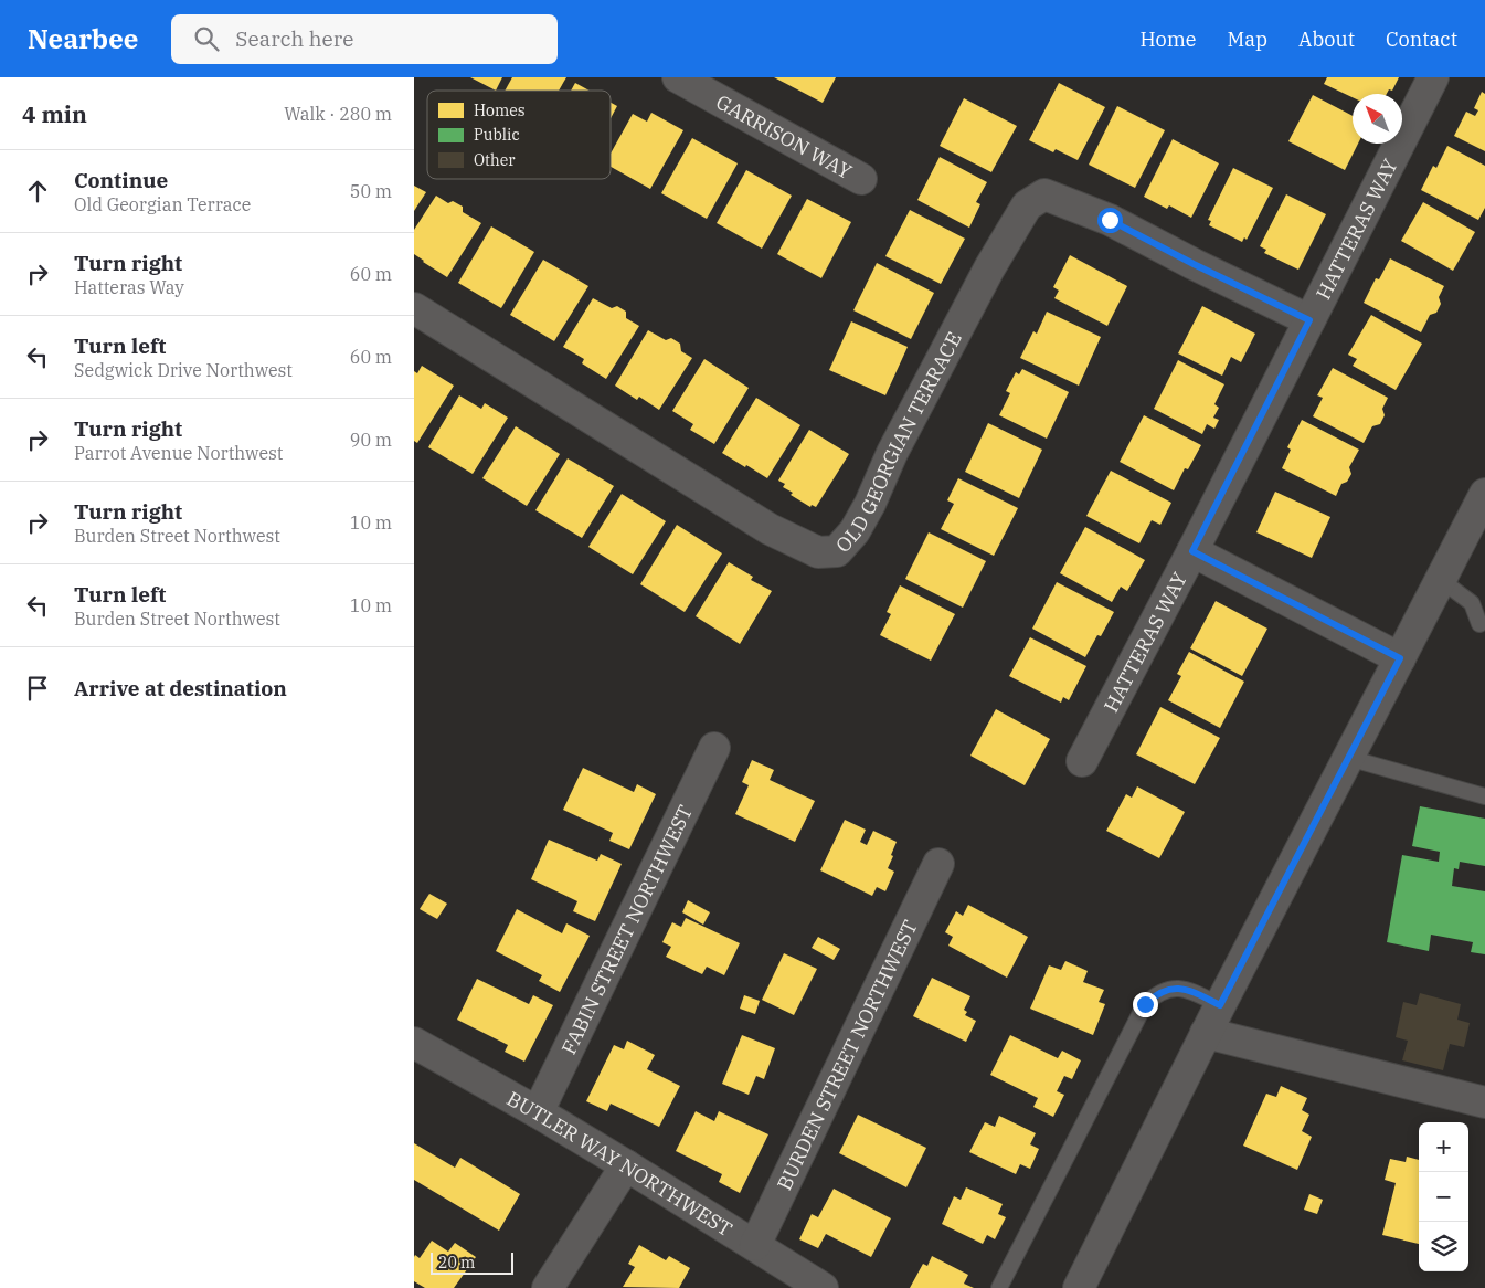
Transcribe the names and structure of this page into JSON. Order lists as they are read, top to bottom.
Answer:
{
  "streets": {
    "street": [
      "GARRISON WAY",
      "HATTERAS WAY",
      "OLD GEORGIAN TERRACE",
      "FABIN STREET NORTHWEST",
      "BURDEN STREET NORTHWEST",
      "BUTLER WAY NORTHWEST"
    ]
  },
  "crossings": [
    ["HATTERAS WAY", "OLD GEORGIAN TERRACE"],
    ["FABIN STREET NORTHWEST", "BUTLER WAY NORTHWEST"],
    ["BURDEN STREET NORTHWEST", "BUTLER WAY NORTHWEST"]
  ],
  "legend": ["Homes", "Public", "Other"],
  "scale_bar": "20 m",
  "north": "top left",
  "page": {
    "header": "Nearbee",
    "search": "Search here",
    "nav": [
      "Home",
      "Map",
      "About",
      "Contact"
    ],
    "heading": ["4 min", "Walk · 280 m"],
    "list": [
      ["Continue", "Old Georgian Terrace", "50 m"],
      ["Turn right", "Hatteras Way", "60 m"],
      ["Turn left", "Sedgwick Drive Northwest", "60 m"],
      ["Turn right", "Parrot Avenue Northwest", "90 m"],
      ["Turn right", "Burden Street Northwest", "10 m"],
      ["Turn left", "Burden Street Northwest", "10 m"],
      "Arrive at destination"
    ],
    "map_buttons": ["+", "−"],
    "scale": "20 m"
  }
}
